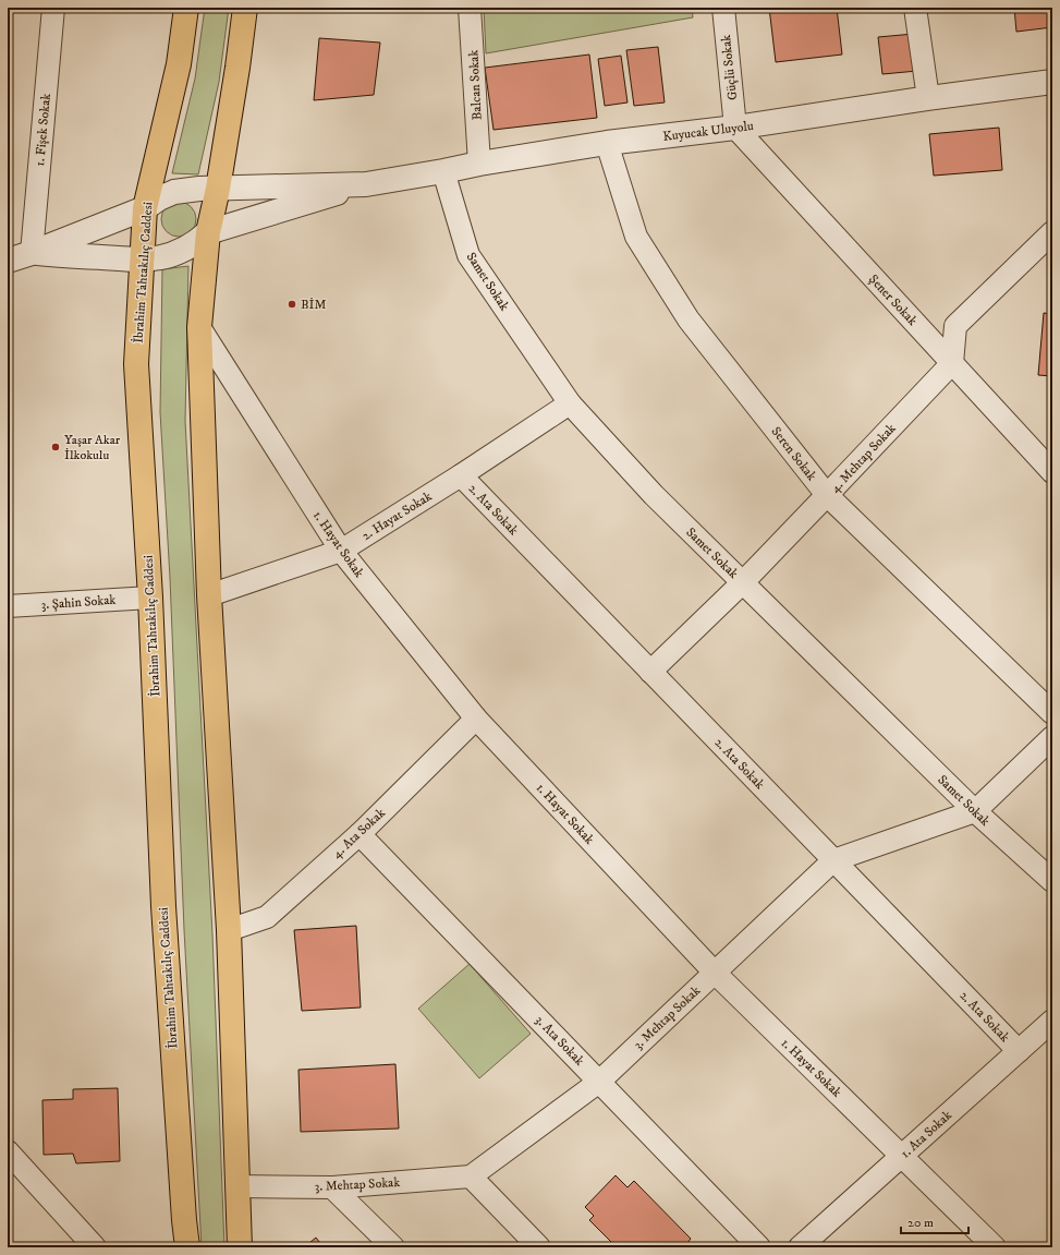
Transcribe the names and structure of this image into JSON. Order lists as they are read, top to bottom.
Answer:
{
  "streets": {
    "main road": ["İbrahim Tahtakılıç Caddesi"],
    "street": [
      "Güçlü Sokak",
      "Balcan Sokak",
      "1. Fişek Sokak",
      "Kuyucak Uluyolu",
      "Samet Sokak",
      "Şener Sokak",
      "Seren Sokak",
      "4. Mehtap Sokak",
      "2. Ata Sokak",
      "2. Hayat Sokak",
      "1. Hayat Sokak",
      "3. Şahin Sokak",
      "4. Ata Sokak",
      "3. Mehtap Sokak",
      "3. Ata Sokak",
      "1. Ata Sokak"
    ]
  },
  "crossings": [
    ["Güçlü Sokak", "Kuyucak Uluyolu"],
    ["Güçlü Sokak", "Şener Sokak"],
    ["Balcan Sokak", "Kuyucak Uluyolu"],
    ["Kuyucak Uluyolu", "Samet Sokak"],
    ["Kuyucak Uluyolu", "Şener Sokak"],
    ["Kuyucak Uluyolu", "Seren Sokak"],
    ["İbrahim Tahtakılıç Caddesi", "3. Şahin Sokak"],
    ["Samet Sokak", "4. Mehtap Sokak"],
    ["Samet Sokak", "2. Hayat Sokak"],
    ["Samet Sokak", "3. Mehtap Sokak"],
    ["Şener Sokak", "4. Mehtap Sokak"],
    ["Seren Sokak", "4. Mehtap Sokak"],
    ["4. Mehtap Sokak", "2. Ata Sokak"],
    ["2. Ata Sokak", "2. Hayat Sokak"],
    ["2. Ata Sokak", "3. Mehtap Sokak"],
    ["2. Ata Sokak", "1. Ata Sokak"],
    ["2. Hayat Sokak", "1. Hayat Sokak"],
    ["1. Hayat Sokak", "4. Ata Sokak"],
    ["1. Hayat Sokak", "3. Mehtap Sokak"],
    ["1. Hayat Sokak", "1. Ata Sokak"],
    ["4. Ata Sokak", "3. Ata Sokak"],
    ["3. Mehtap Sokak", "3. Ata Sokak"]
  ],
  "places": ["BİM", "Yaşar Akar İlkokulu"],
  "scale_bar": "20 m"
}
